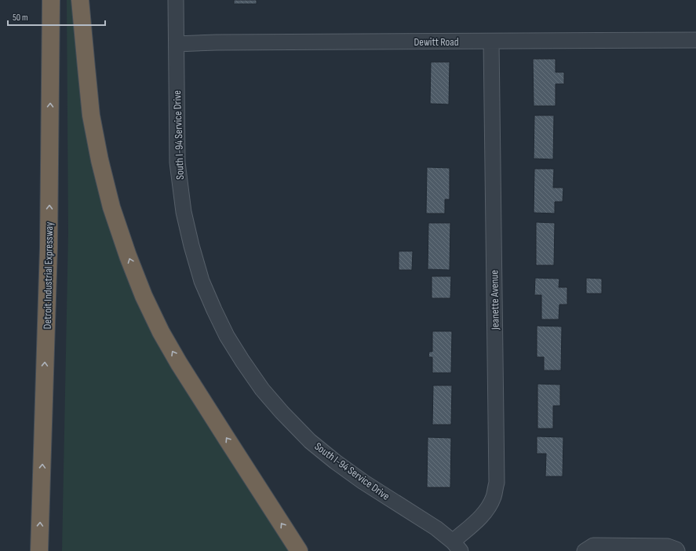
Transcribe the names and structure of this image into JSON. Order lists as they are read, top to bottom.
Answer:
{
  "streets": {
    "highway": ["Detroit Industrial Expressway"],
    "street": ["Dewitt Road", "South I-94 Service Drive", "Jeanette Avenue"]
  },
  "crossings": [
    ["Dewitt Road", "South I-94 Service Drive"],
    ["Dewitt Road", "Jeanette Avenue"],
    ["South I-94 Service Drive", "Jeanette Avenue"]
  ],
  "scale_bar": "50 m"
}
